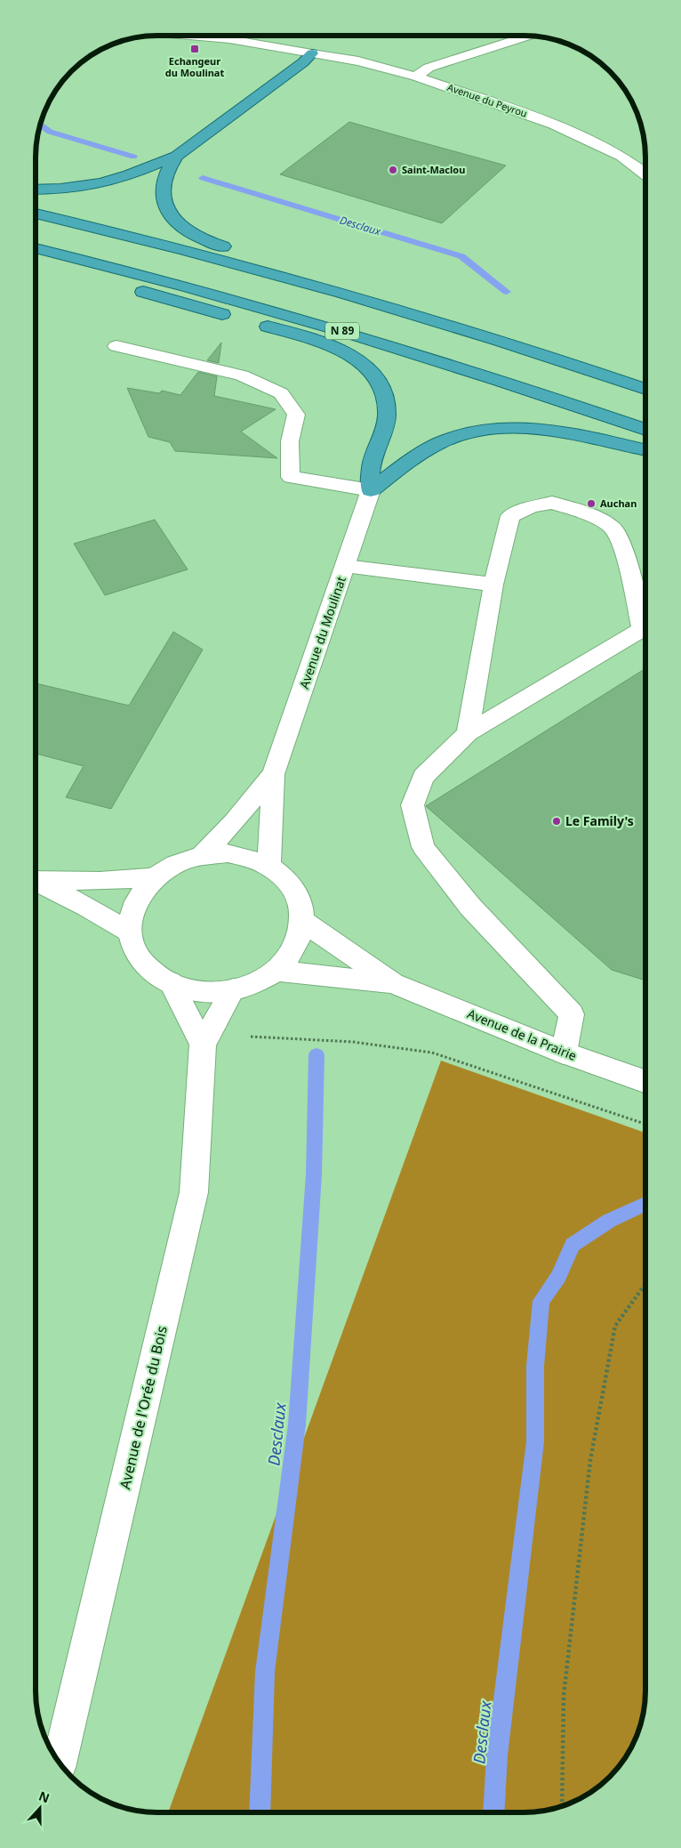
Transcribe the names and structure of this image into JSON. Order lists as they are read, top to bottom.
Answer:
{
  "streets": {
    "highway": ["N 89"],
    "street": [
      "Avenue du Peyrou",
      "Avenue du Moulinat",
      "Avenue de la Prairie",
      "Avenue de l'Orée du Bois"
    ]
  },
  "crossings": [
    ["Avenue du Moulinat", "Avenue de la Prairie"]
  ],
  "water": ["Desclaux"],
  "places": {
    "transit": ["Echangeur du Moulinat"],
    "other": ["Saint-Maclou", "Auchan", "Le Family's"]
  },
  "north": "top"
}
